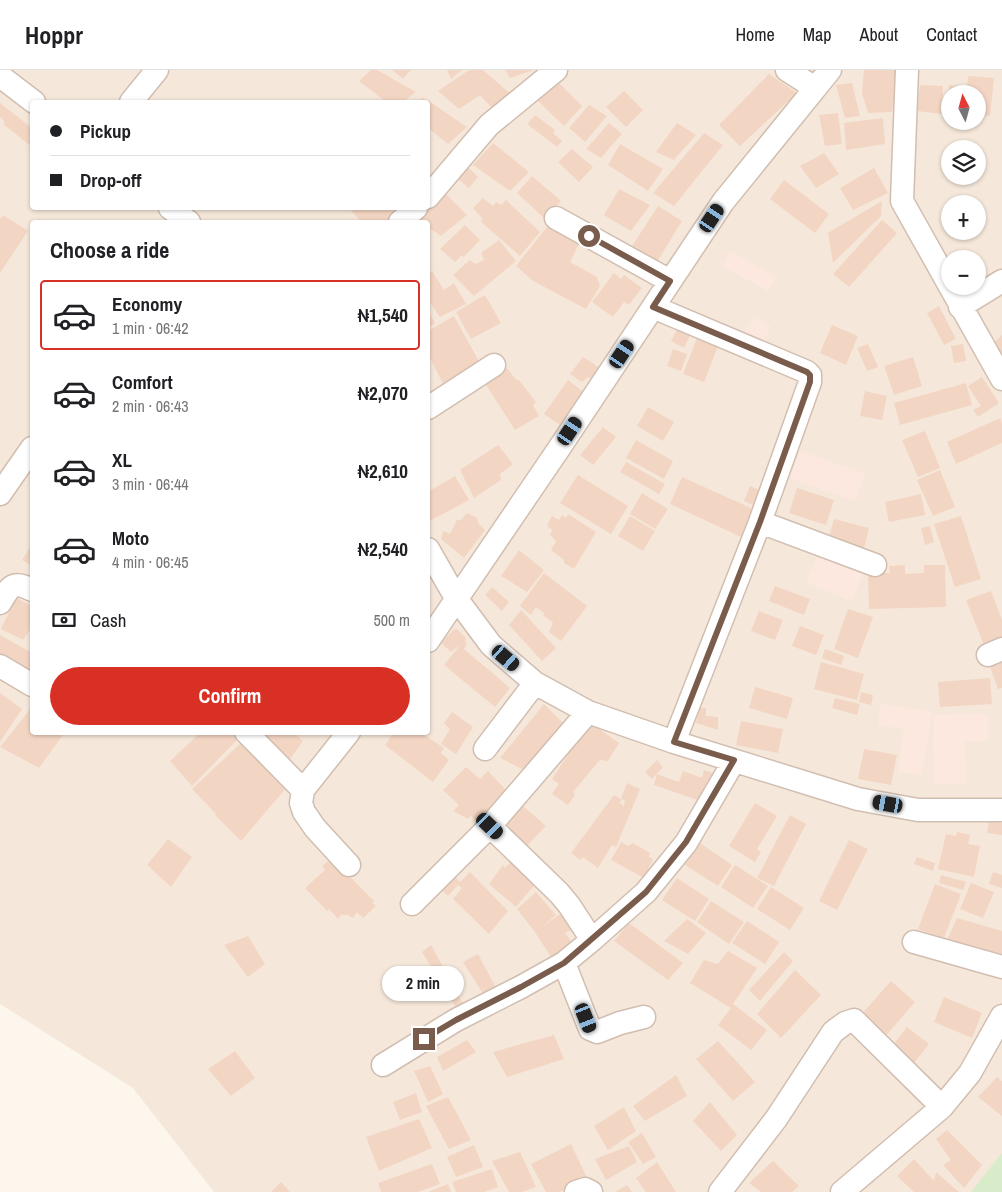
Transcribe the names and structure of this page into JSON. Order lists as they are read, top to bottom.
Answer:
{
  "north": "top",
  "page": {
    "header": "Hoppr",
    "nav": [
      "Home",
      "Map",
      "About",
      "Contact"
    ],
    "map_buttons": ["+", "−"],
    "banner": ["Pickup", "Drop-off"],
    "heading": "Choose a ride",
    "list": [
      {
        "name": "Economy",
        "note": "1 min · 06:42",
        "value": "₦1,540"
      },
      {
        "name": "Comfort",
        "note": "2 min · 06:43",
        "value": "₦2,070"
      },
      {
        "name": "XL",
        "note": "3 min · 06:44",
        "value": "₦2,610"
      },
      {
        "name": "Moto",
        "note": "4 min · 06:45",
        "value": "₦2,540"
      }
    ],
    "pay": ["Cash", "500 m"],
    "buttons": "Confirm",
    "bubble": "2 min"
  }
}
